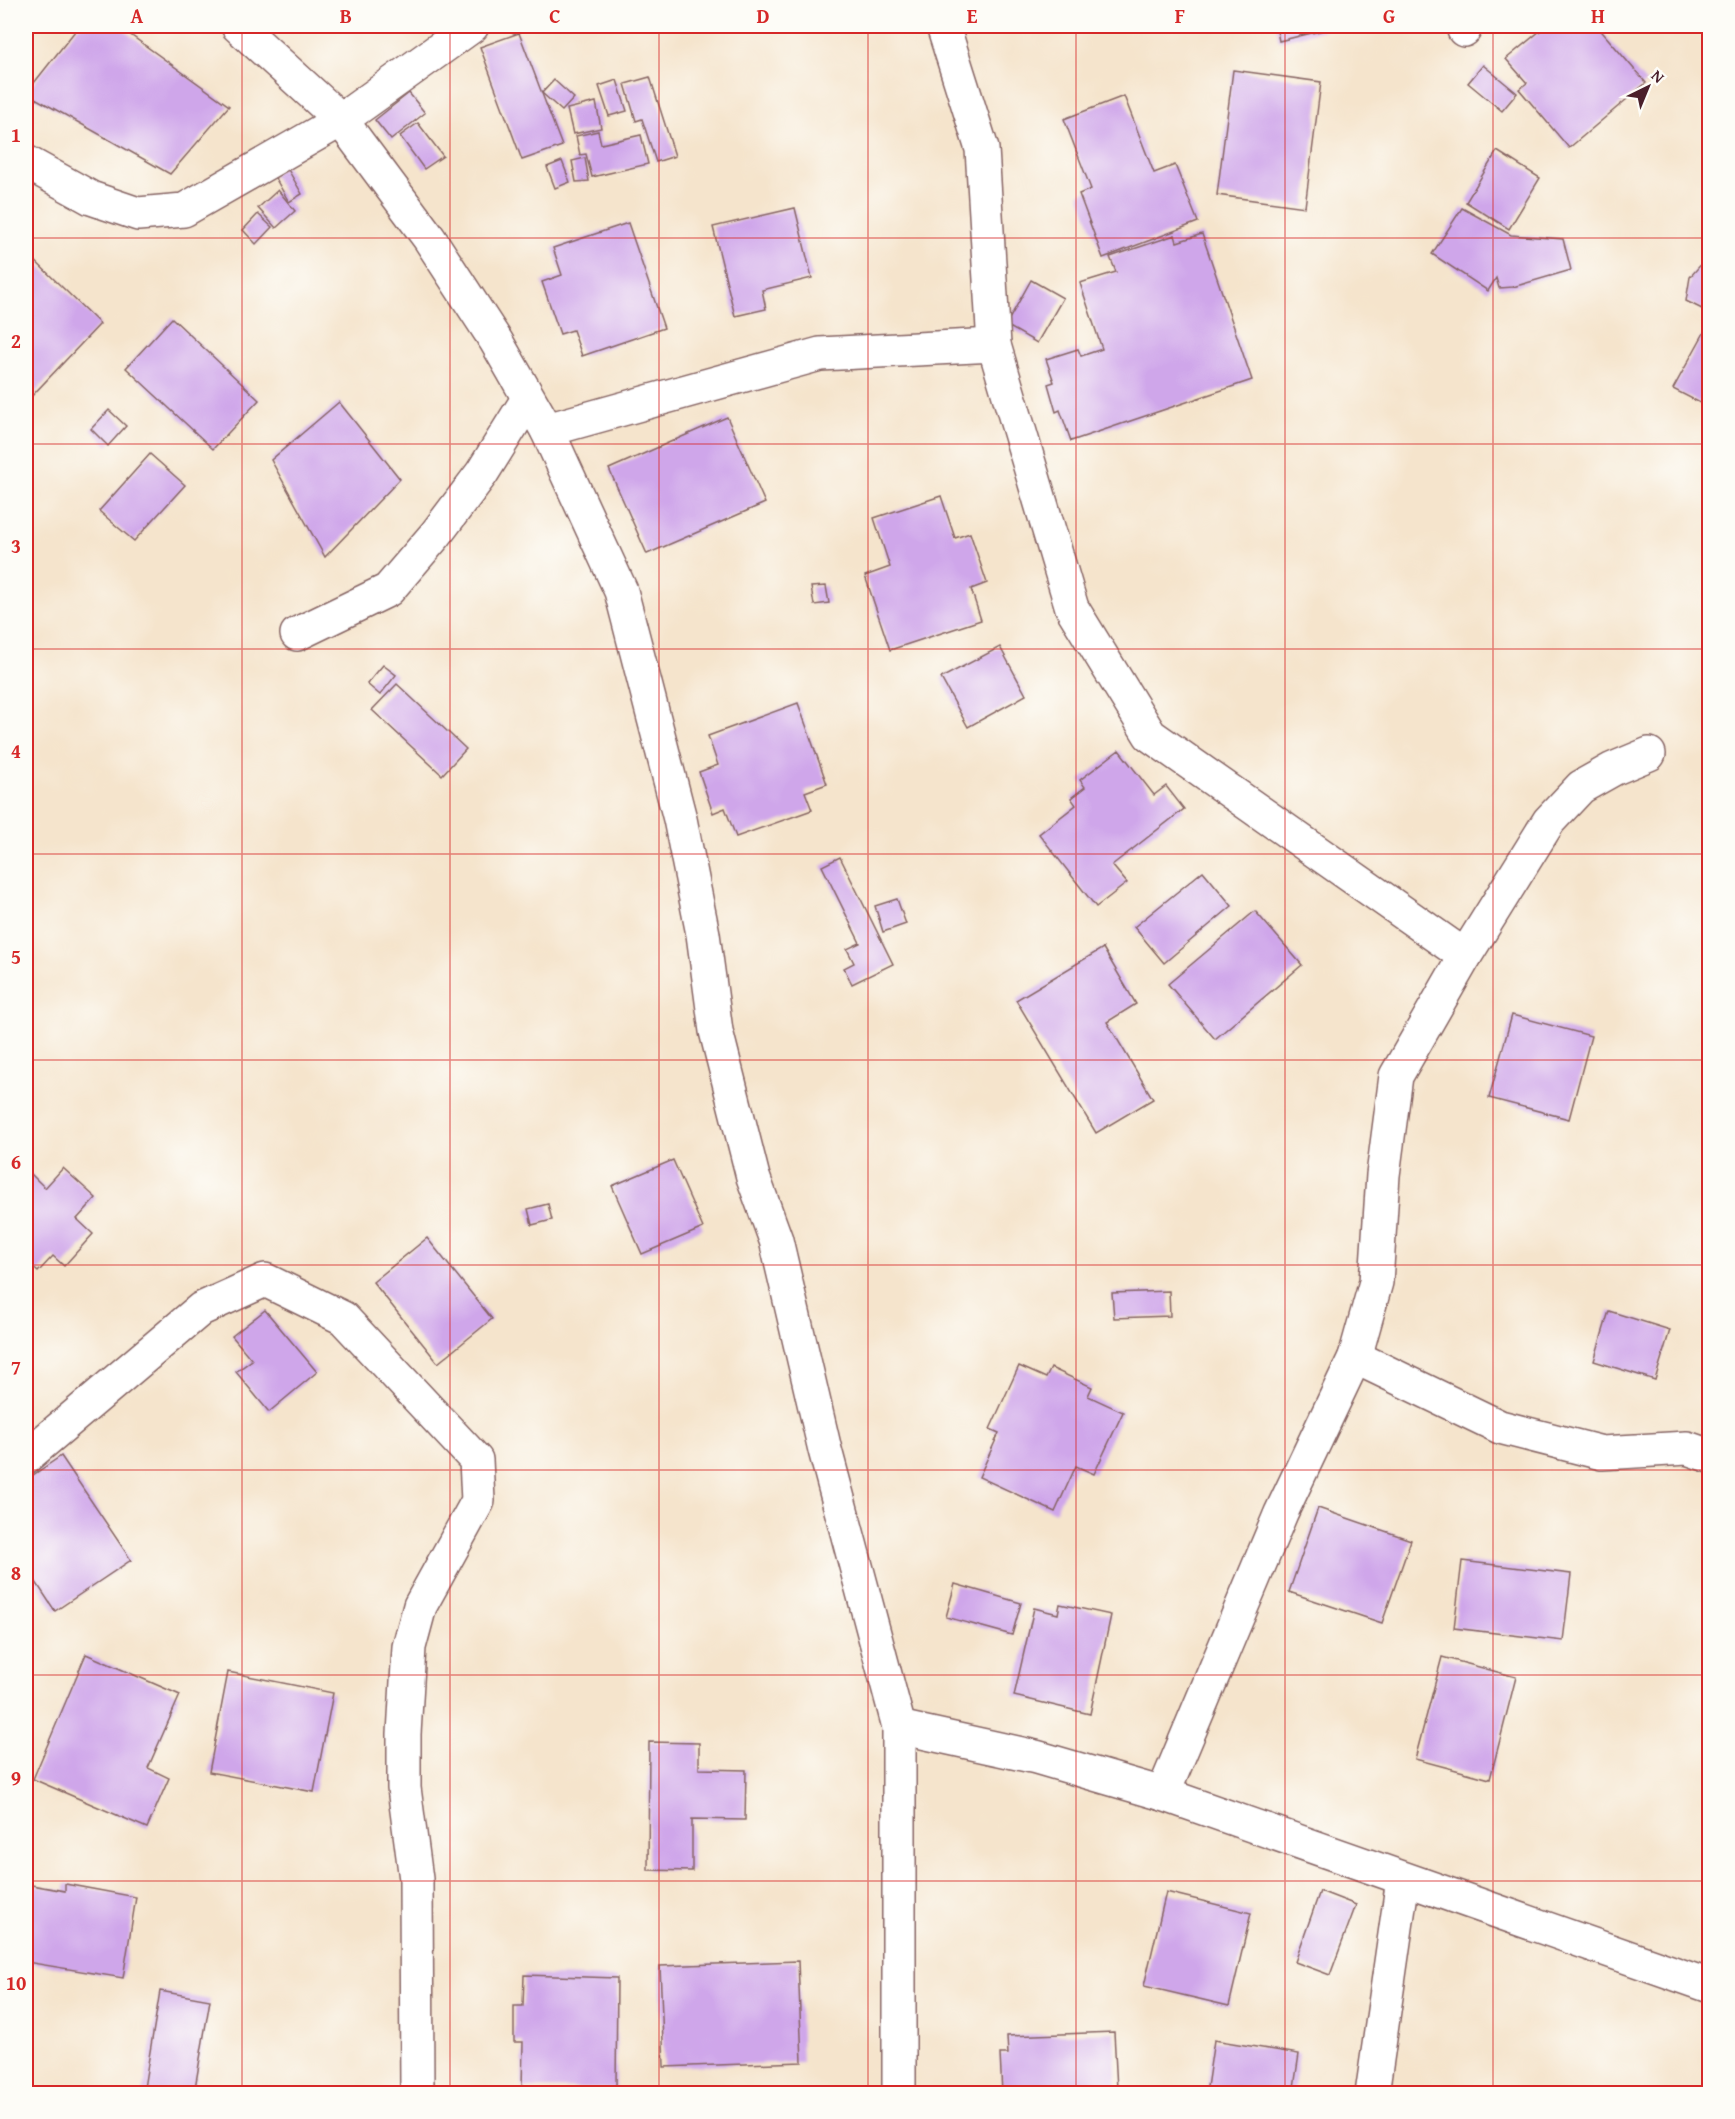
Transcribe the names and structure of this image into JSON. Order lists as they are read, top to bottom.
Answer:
{
  "north": "top right",
  "grid": {
    "columns": [
      "A",
      "B",
      "C",
      "D",
      "E",
      "F",
      "G",
      "H"
    ],
    "rows": [
      "1",
      "2",
      "3",
      "4",
      "5",
      "6",
      "7",
      "8",
      "9",
      "10"
    ]
  }
}
